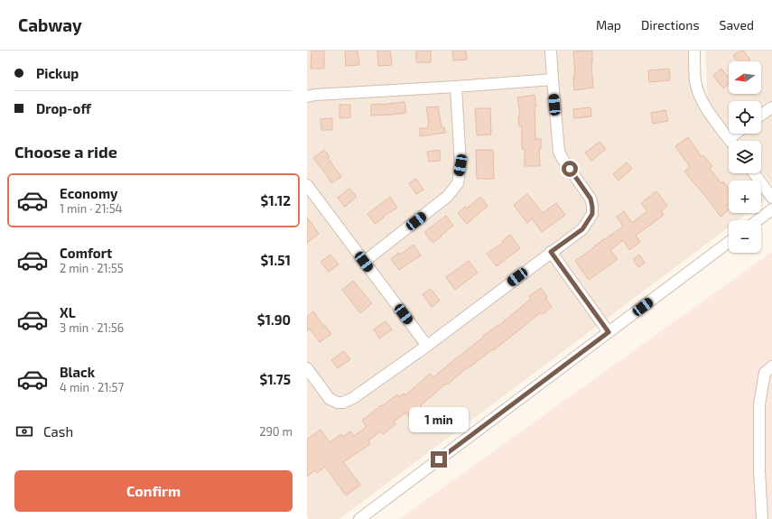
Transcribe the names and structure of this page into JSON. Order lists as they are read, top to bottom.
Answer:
{
  "north": "left",
  "page": {
    "header": "Cabway",
    "nav": ["Map", "Directions", "Saved"],
    "banner": ["Pickup", "Drop-off"],
    "map_buttons": ["+", "−"],
    "heading": "Choose a ride",
    "list": [
      {
        "name": "Economy",
        "note": "1 min · 21:54",
        "value": "$1.12"
      },
      {
        "name": "Comfort",
        "note": "2 min · 21:55",
        "value": "$1.51"
      },
      {
        "name": "XL",
        "note": "3 min · 21:56",
        "value": "$1.90"
      },
      {
        "name": "Black",
        "note": "4 min · 21:57",
        "value": "$1.75"
      }
    ],
    "bubble": "1 min",
    "pay": ["Cash", "290 m"],
    "buttons": "Confirm"
  }
}
